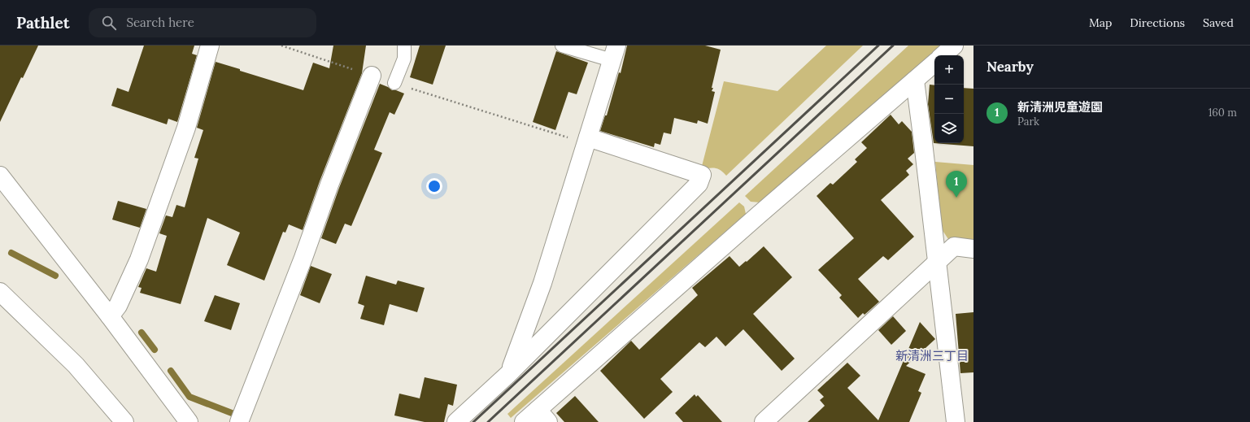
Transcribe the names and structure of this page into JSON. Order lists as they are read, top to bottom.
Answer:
{
  "districts": ["新清洲三丁目"],
  "page": {
    "header": "Pathlet",
    "search": "Search here",
    "nav": ["Map", "Directions", "Saved"],
    "heading": "Nearby",
    "map_buttons": ["+", "−"],
    "list": [
      {
        "mark": "1",
        "name": "新清洲児童遊園",
        "note": "Park",
        "value": "160 m"
      }
    ],
    "pins": "1"
  }
}
